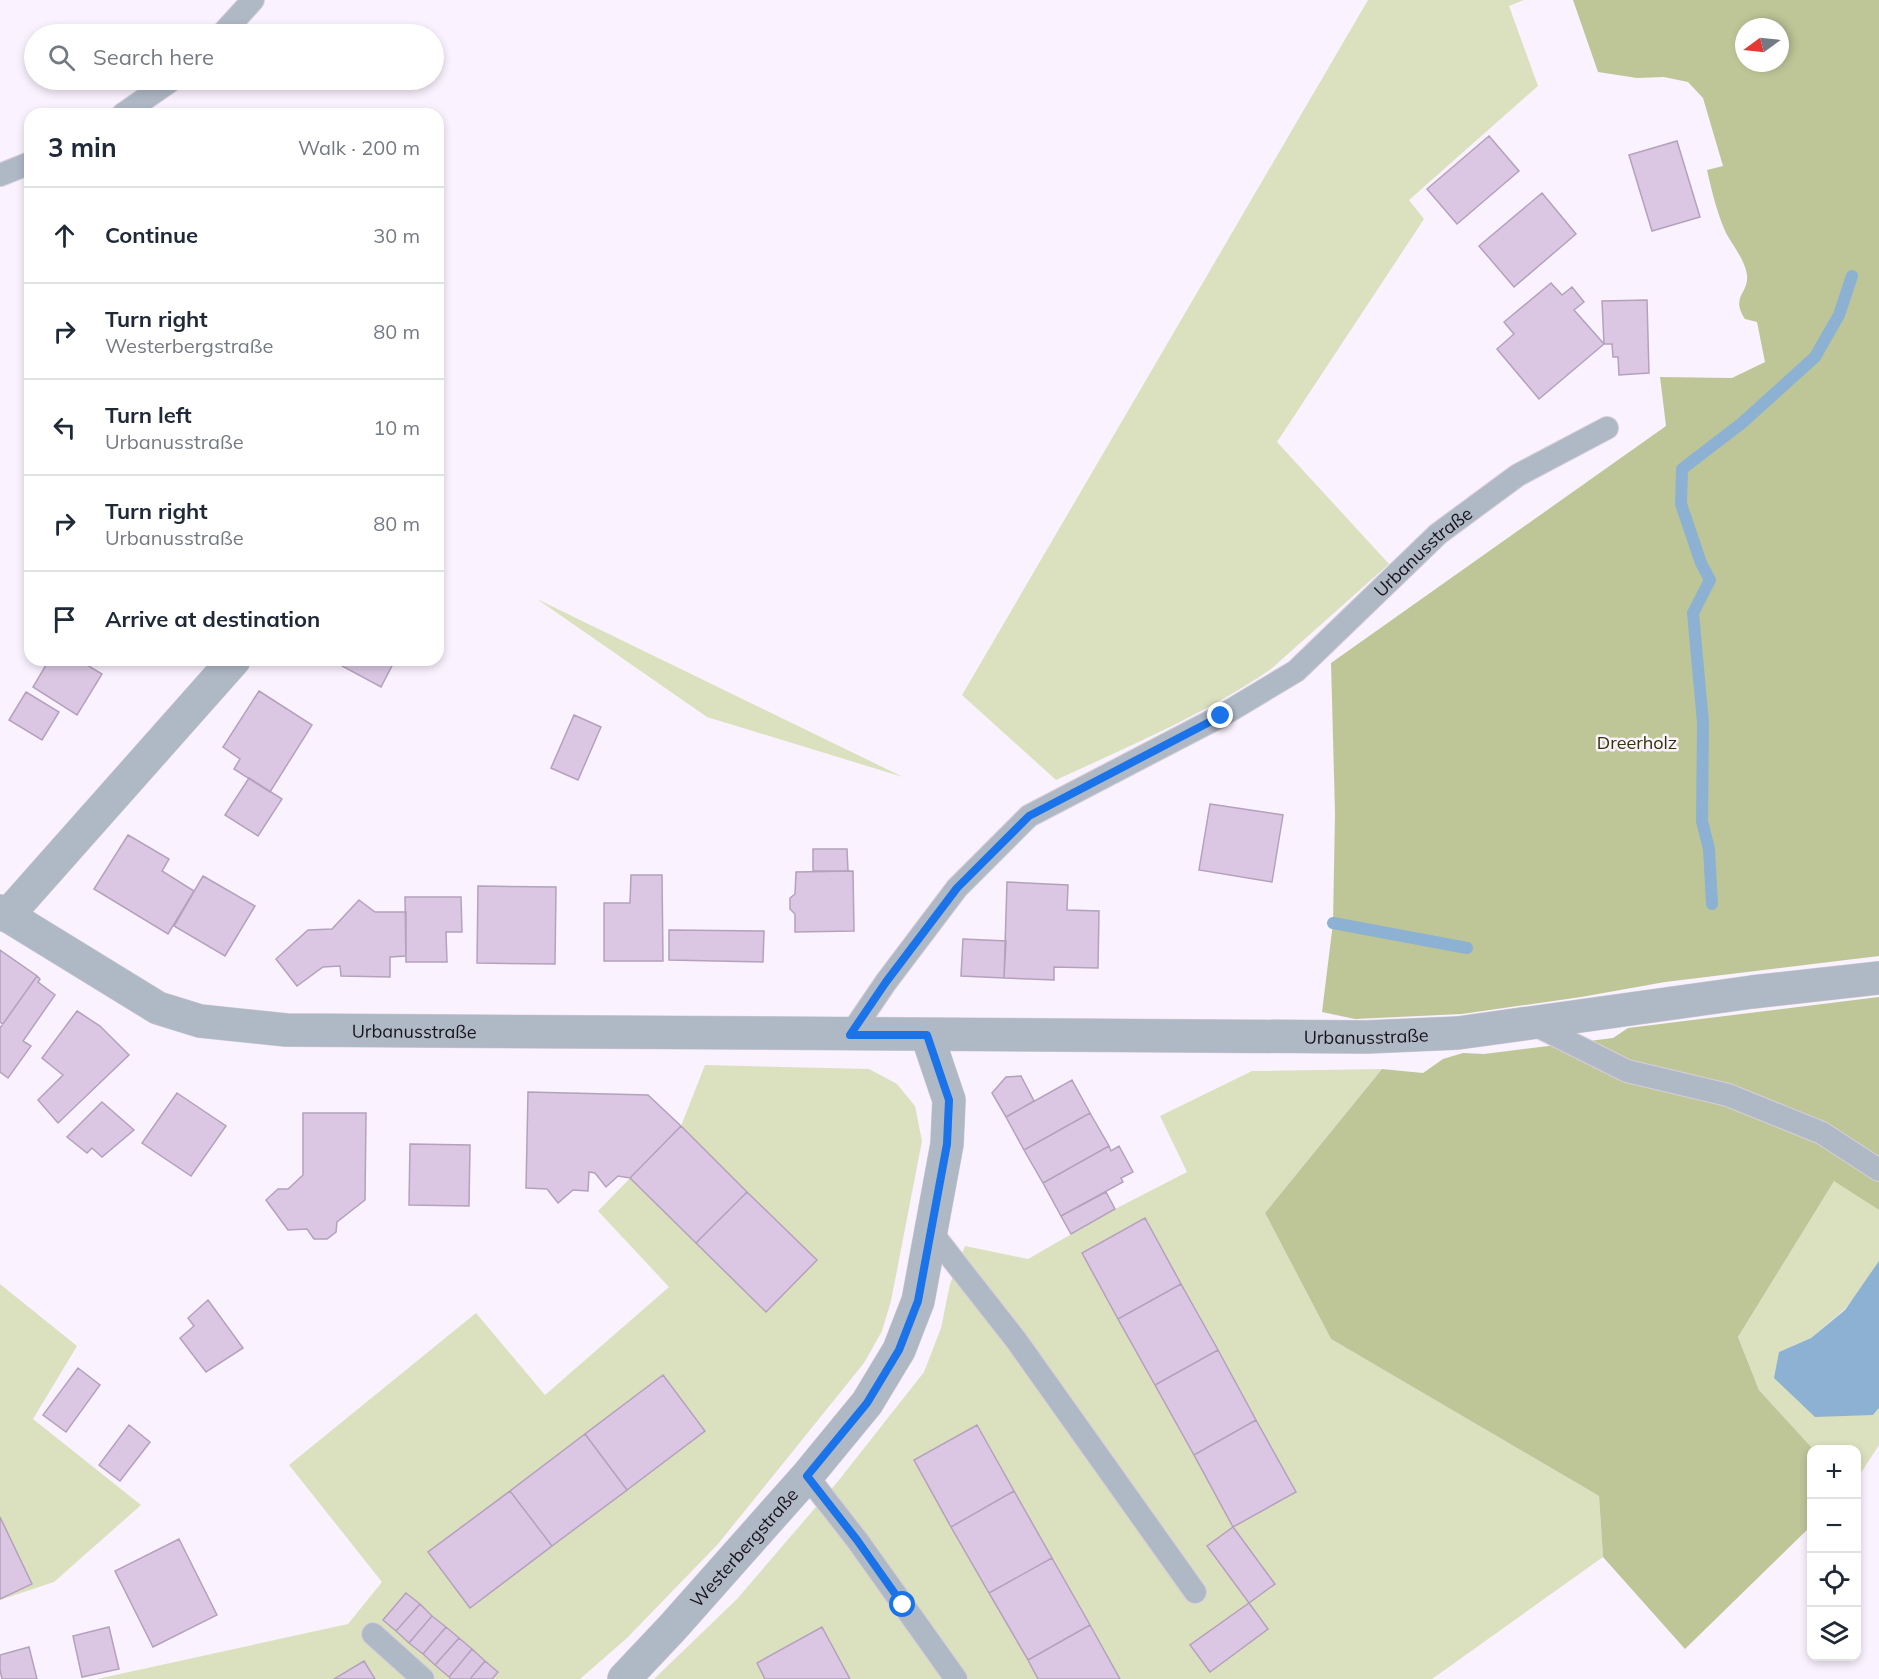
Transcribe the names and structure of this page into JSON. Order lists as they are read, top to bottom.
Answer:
{
  "streets": {
    "street": ["Urbanusstraße", "Westerbergstraße"]
  },
  "crossings": [
    ["Urbanusstraße", "Westerbergstraße"]
  ],
  "parks": ["Dreerholz"],
  "north": "left",
  "page": {
    "search": "Search here",
    "heading": ["3 min", "Walk · 200 m"],
    "list": [
      ["Continue", "30 m"],
      ["Turn right", "Westerbergstraße", "80 m"],
      ["Turn left", "Urbanusstraße", "10 m"],
      ["Turn right", "Urbanusstraße", "80 m"],
      "Arrive at destination"
    ],
    "map_buttons": ["+", "−"]
  }
}
